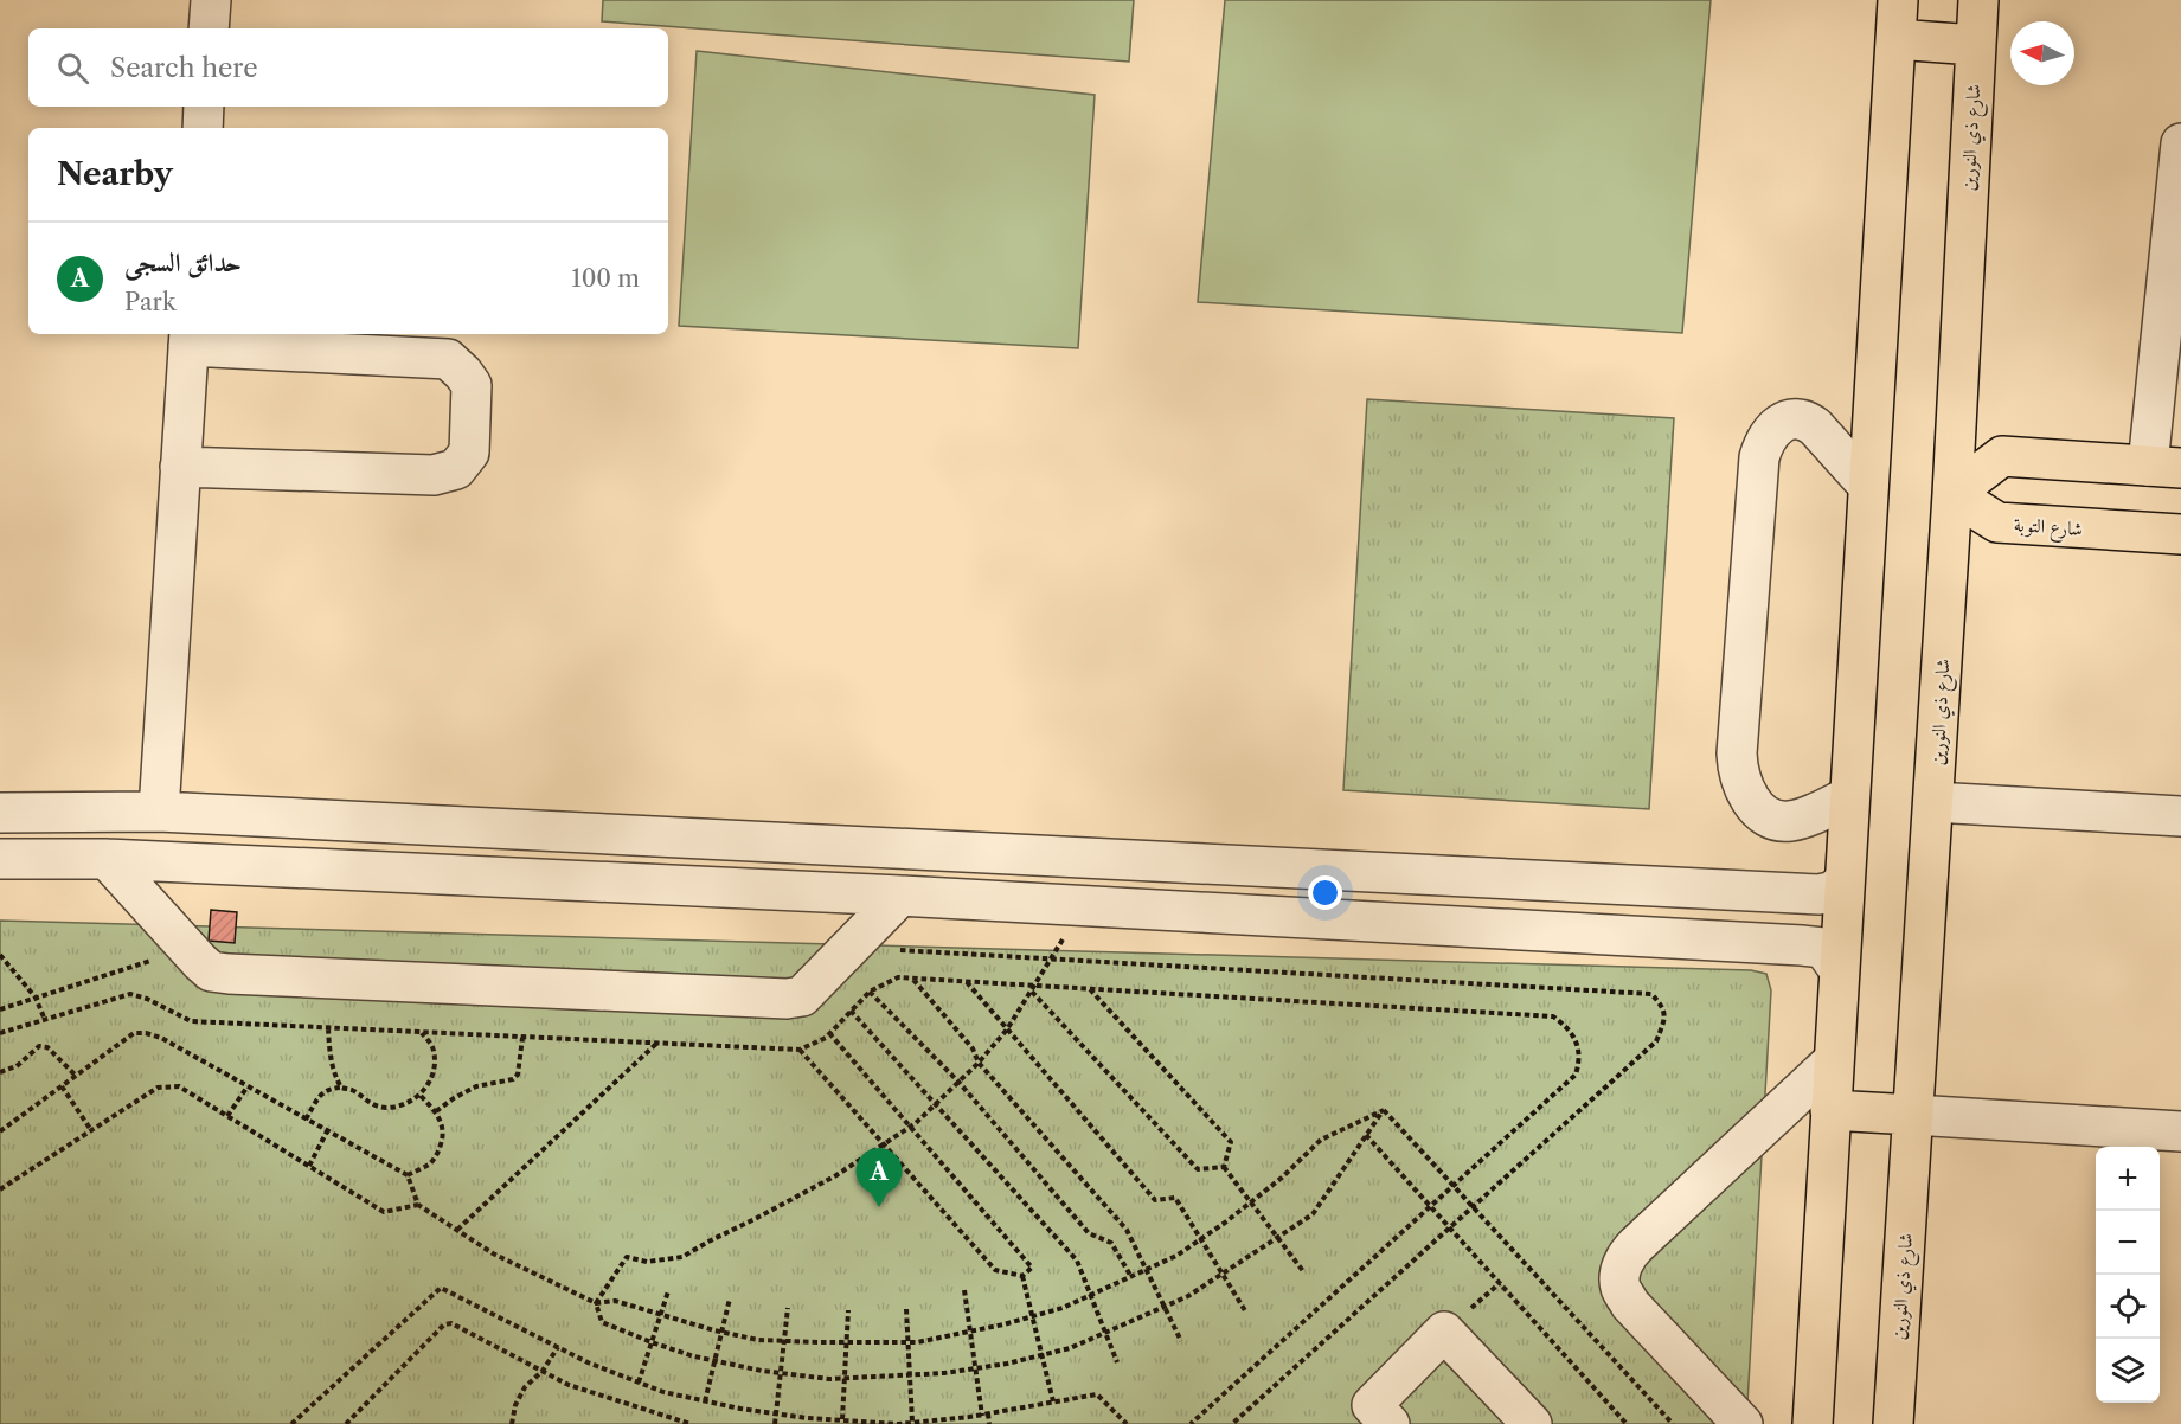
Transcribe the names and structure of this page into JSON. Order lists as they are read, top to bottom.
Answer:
{
  "streets": {
    "main road": ["شارع ذي النورين", "شارع التوبة"]
  },
  "crossings": [
    ["شارع ذي النورين", "شارع التوبة"]
  ],
  "north": "left",
  "page": {
    "search": "Search here",
    "heading": "Nearby",
    "list": [
      {
        "mark": "A",
        "name": "حدائق السجى",
        "note": "Park",
        "value": "100 m"
      }
    ],
    "map_buttons": ["+", "−"],
    "pins": "A"
  }
}
